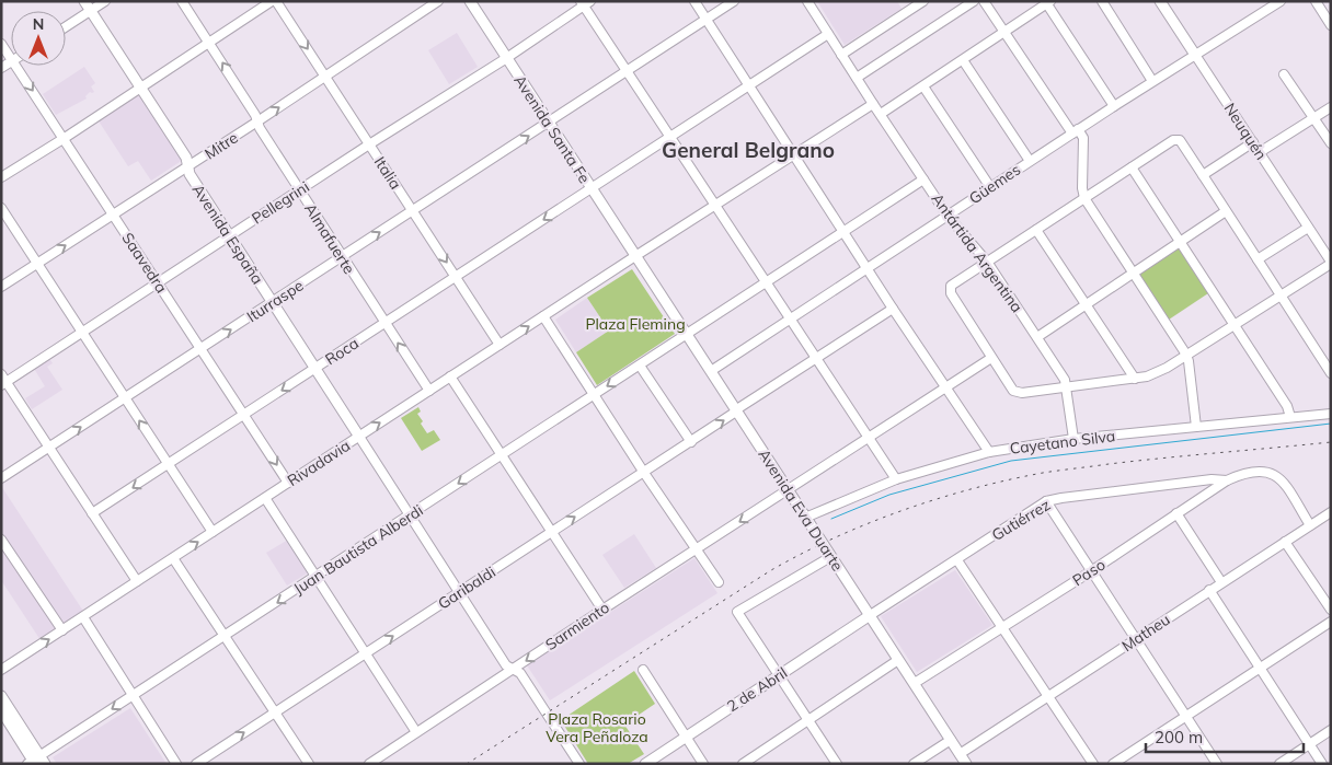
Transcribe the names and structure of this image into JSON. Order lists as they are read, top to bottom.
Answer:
{
  "streets": {
    "main road": [
      "Avenida Santa Fe",
      "Neuquén",
      "Avenida España",
      "Avenida Eva Duarte",
      "2 de Abril"
    ],
    "street": [
      "Mitre",
      "Italia",
      "Güemes",
      "Pellegrini",
      "Almafuerte",
      "Antártida Argentina",
      "Saavedra",
      "Iturraspe",
      "Roca",
      "Cayetano Silva",
      "Rivadavia",
      "Gutiérrez",
      "Juan Bautista Alberdi",
      "Paso",
      "Garibaldi",
      "Sarmiento",
      "Matheu"
    ]
  },
  "crossings": [
    ["Avenida Santa Fe", "Pellegrini"],
    ["Avenida Santa Fe", "Iturraspe"],
    ["Avenida Santa Fe", "Roca"],
    ["Avenida Santa Fe", "Rivadavia"],
    ["Avenida Santa Fe", "Avenida Eva Duarte"],
    ["Neuquén", "Güemes"],
    ["Mitre", "Italia"],
    ["Mitre", "Avenida España"],
    ["Mitre", "Almafuerte"],
    ["Mitre", "Saavedra"],
    ["Italia", "Pellegrini"],
    ["Italia", "Iturraspe"],
    ["Italia", "Roca"],
    ["Italia", "Rivadavia"],
    ["Güemes", "Antártida Argentina"],
    ["Güemes", "Avenida Eva Duarte"],
    ["Pellegrini", "Avenida España"],
    ["Pellegrini", "Almafuerte"],
    ["Pellegrini", "Saavedra"],
    ["Avenida España", "Iturraspe"],
    ["Avenida España", "Roca"],
    ["Avenida España", "Rivadavia"],
    ["Almafuerte", "Iturraspe"],
    ["Almafuerte", "Roca"],
    ["Almafuerte", "Rivadavia"],
    ["Antártida Argentina", "Roca"],
    ["Antártida Argentina", "Cayetano Silva"],
    ["Antártida Argentina", "Rivadavia"],
    ["Antártida Argentina", "Juan Bautista Alberdi"],
    ["Saavedra", "Iturraspe"],
    ["Saavedra", "Roca"],
    ["Saavedra", "Rivadavia"],
    ["Cayetano Silva", "Avenida Eva Duarte"],
    ["Rivadavia", "Avenida Eva Duarte"],
    ["Avenida Eva Duarte", "Gutiérrez"],
    ["Avenida Eva Duarte", "Juan Bautista Alberdi"],
    ["Avenida Eva Duarte", "Paso"],
    ["Avenida Eva Duarte", "Garibaldi"],
    ["Avenida Eva Duarte", "Sarmiento"],
    ["Avenida Eva Duarte", "Matheu"],
    ["Avenida Eva Duarte", "2 de Abril"],
    ["Gutiérrez", "Paso"],
    ["Gutiérrez", "2 de Abril"],
    ["Paso", "Matheu"]
  ],
  "one_way": [
    "Italia",
    "Almafuerte",
    "Iturraspe",
    "Roca",
    "Juan Bautista Alberdi",
    "Garibaldi"
  ],
  "districts": ["General Belgrano"],
  "parks": ["Plaza Fleming", "Plaza Rosario Vera Peñaloza"],
  "scale_bar": "200 m",
  "north": "top"
}
